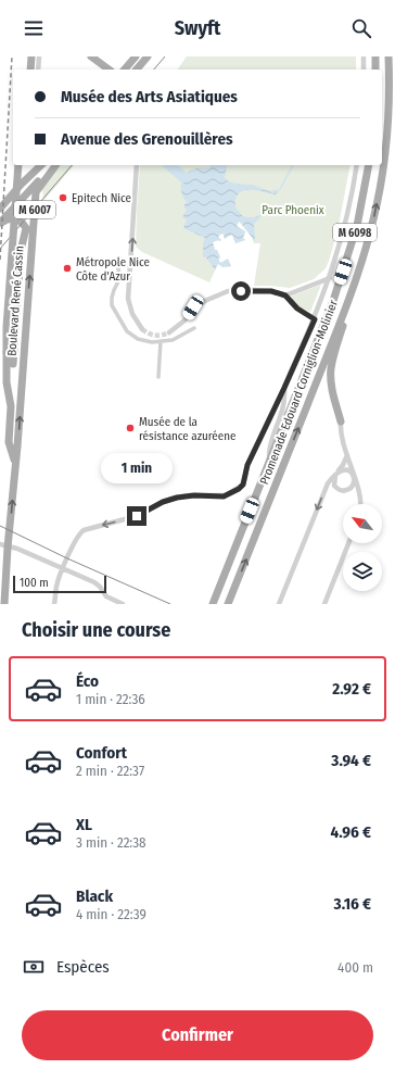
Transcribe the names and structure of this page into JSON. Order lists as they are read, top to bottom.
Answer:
{
  "streets": {
    "main road": [
      "M 6007",
      "M 6098",
      "Boulevard René Cassin",
      "Promenade Edouard Corniglion-Molinier"
    ]
  },
  "parks": ["Parc Phoenix"],
  "places": ["Epitech Nice", "Métropole Nice Côte d'Azur", "Musée de la résistance azuréene"],
  "scale_bar": "100 m",
  "north": "top left",
  "page": {
    "header": "Swyft",
    "banner": ["Musée des Arts Asiatiques", "Avenue des Grenouillères"],
    "bubble": "1 min",
    "scale": "100 m",
    "heading": "Choisir une course",
    "list": [
      {
        "name": "Éco",
        "note": "1 min · 22:36",
        "value": "2.92 €"
      },
      {
        "name": "Confort",
        "note": "2 min · 22:37",
        "value": "3.94 €"
      },
      {
        "name": "XL",
        "note": "3 min · 22:38",
        "value": "4.96 €"
      },
      {
        "name": "Black",
        "note": "4 min · 22:39",
        "value": "3.16 €"
      }
    ],
    "pay": ["Espèces", "400 m"],
    "buttons": "Confirmer"
  }
}
